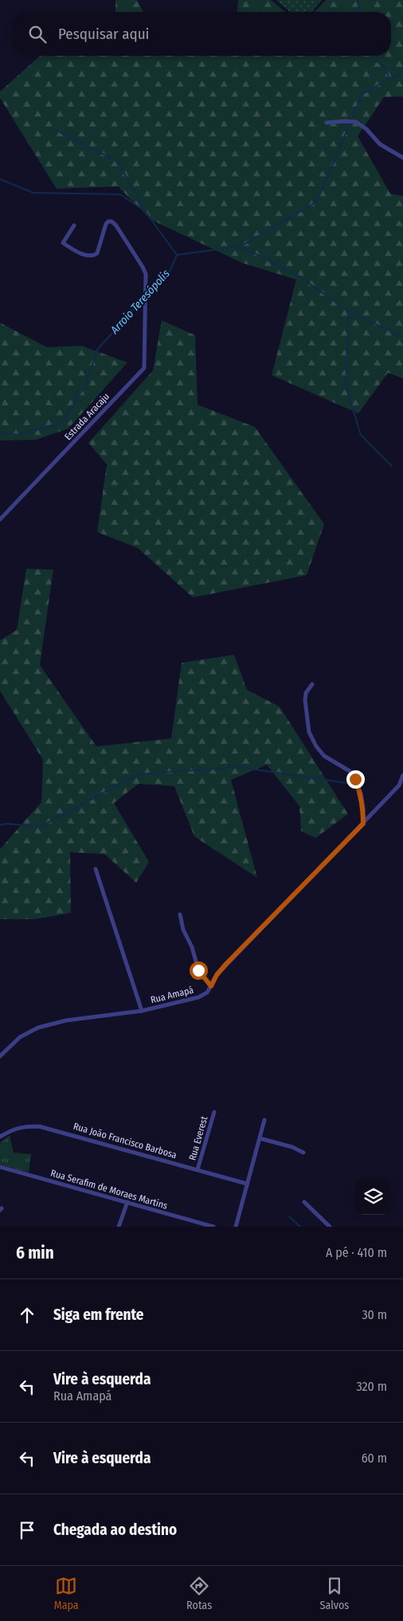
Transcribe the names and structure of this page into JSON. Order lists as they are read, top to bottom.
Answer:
{
  "streets": {
    "street": [
      "Estrada Aracaju",
      "Rua Amapá",
      "Rua Everest",
      "Rua João Francisco Barbosa",
      "Rua Serafim de Moraes Martins"
    ]
  },
  "crossings": [
    ["Rua Everest", "Rua João Francisco Barbosa"]
  ],
  "water": ["Arroio Teresópolis"],
  "page": {
    "search": "Pesquisar aqui",
    "heading": ["6 min", "A pé · 410 m"],
    "list": [
      ["Siga em frente", "30 m"],
      ["Vire à esquerda", "Rua Amapá", "320 m"],
      ["Vire à esquerda", "60 m"],
      "Chegada ao destino"
    ],
    "nav": ["Mapa", "Rotas", "Salvos"]
  }
}
